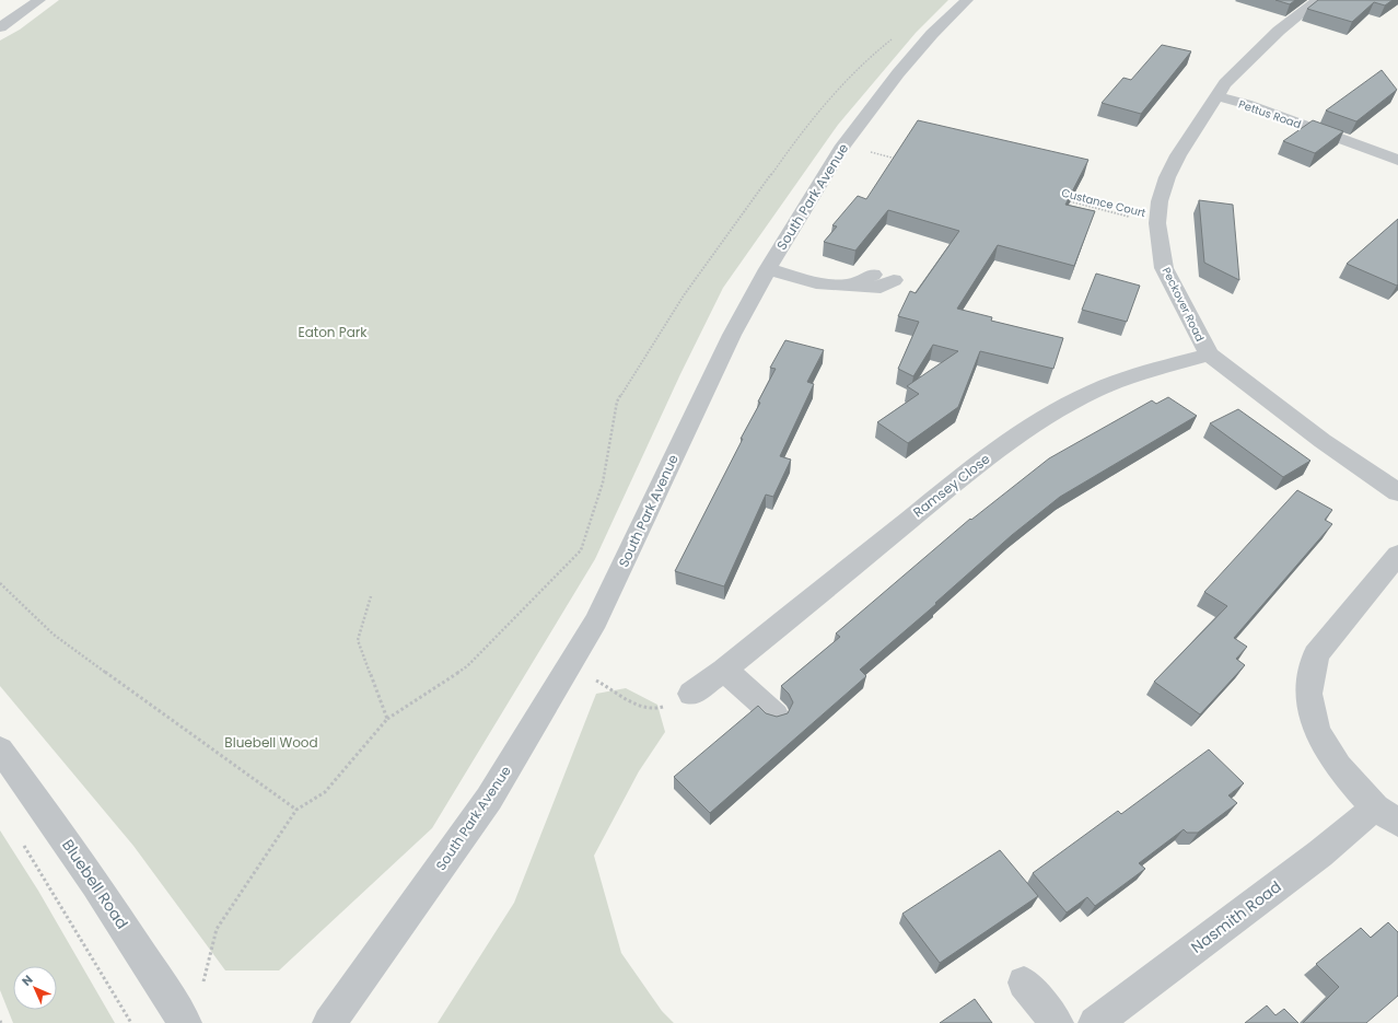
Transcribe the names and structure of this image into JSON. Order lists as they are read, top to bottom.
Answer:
{
  "streets": {
    "street": [
      "Pettus Road",
      "South Park Avenue",
      "Peckover Road",
      "Ramsey Close",
      "Bluebell Road",
      "Nasmith Road"
    ],
    "path": ["Custance Court"]
  },
  "crossings": [
    ["Pettus Road", "Peckover Road"],
    ["Custance Court", "Peckover Road"],
    ["Peckover Road", "Ramsey Close"]
  ],
  "parks": ["Eaton Park", "Bluebell Wood"],
  "north": "top left"
}
